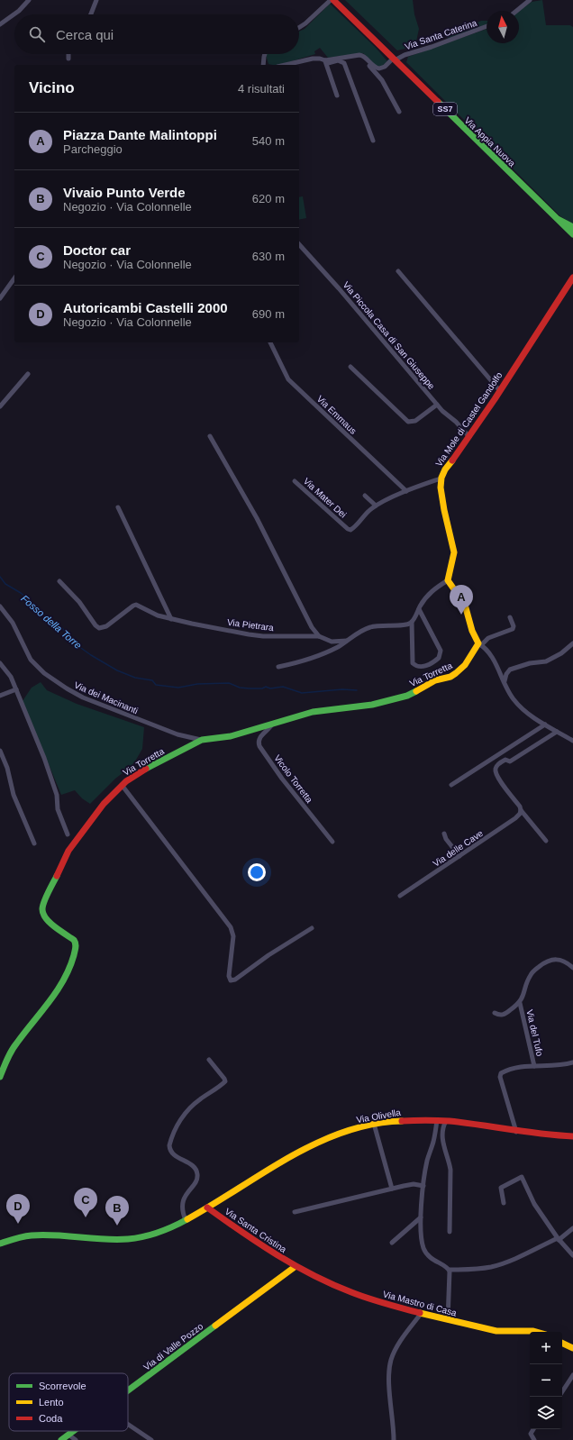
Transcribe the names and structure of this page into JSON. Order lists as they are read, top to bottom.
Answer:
{
  "streets": {
    "street": [
      "Via Santa Caterina",
      "SS7",
      "Via Appia Nuova",
      "Via Piccola Casa di San Giuseppe",
      "Via Emmaus",
      "Via Mole di Castel Gandolfo",
      "Via Mater Dei",
      "Via Pietrara",
      "Via Torretta",
      "Via dei Macinanti",
      "Vicolo Torretta",
      "Via delle Cave",
      "Via del Tufo",
      "Via Olivella",
      "Via Santa Cristina",
      "Via Mastro di Casa",
      "Via di Valle Pozzo"
    ]
  },
  "crossings": [
    ["Via Santa Caterina", "Via Appia Nuova"],
    ["Via Piccola Casa di San Giuseppe", "Via Mole di Castel Gandolfo"],
    ["Via Emmaus", "Via Mater Dei"],
    ["Via Mole di Castel Gandolfo", "Via Mater Dei"],
    ["Via Torretta", "Via dei Macinanti"],
    ["Via Torretta", "Vicolo Torretta"],
    ["Via del Tufo", "Via Olivella"],
    ["Via Olivella", "Via Santa Cristina"],
    ["Via Santa Cristina", "Via Mastro di Casa"],
    ["Via Santa Cristina", "Via di Valle Pozzo"],
    ["Via Mastro di Casa", "Via di Valle Pozzo"]
  ],
  "water": ["Fosso della Torre"],
  "legend": ["Scorrevole", "Lento", "Coda"],
  "north": "top",
  "page": {
    "search": "Cerca qui",
    "heading": ["Vicino", "4 risultati"],
    "list": [
      {
        "mark": "A",
        "name": "Piazza Dante Malintoppi",
        "note": "Parcheggio",
        "value": "540 m"
      },
      {
        "mark": "B",
        "name": "Vivaio Punto Verde",
        "note": "Negozio · Via Colonnelle",
        "value": "620 m"
      },
      {
        "mark": "C",
        "name": "Doctor car",
        "note": "Negozio · Via Colonnelle",
        "value": "630 m"
      },
      {
        "mark": "D",
        "name": "Autoricambi Castelli 2000",
        "note": "Negozio · Via Colonnelle",
        "value": "690 m"
      }
    ],
    "pins": [
      "A",
      "C",
      "D",
      "B"
    ],
    "map_buttons": ["+", "−"]
  }
}
